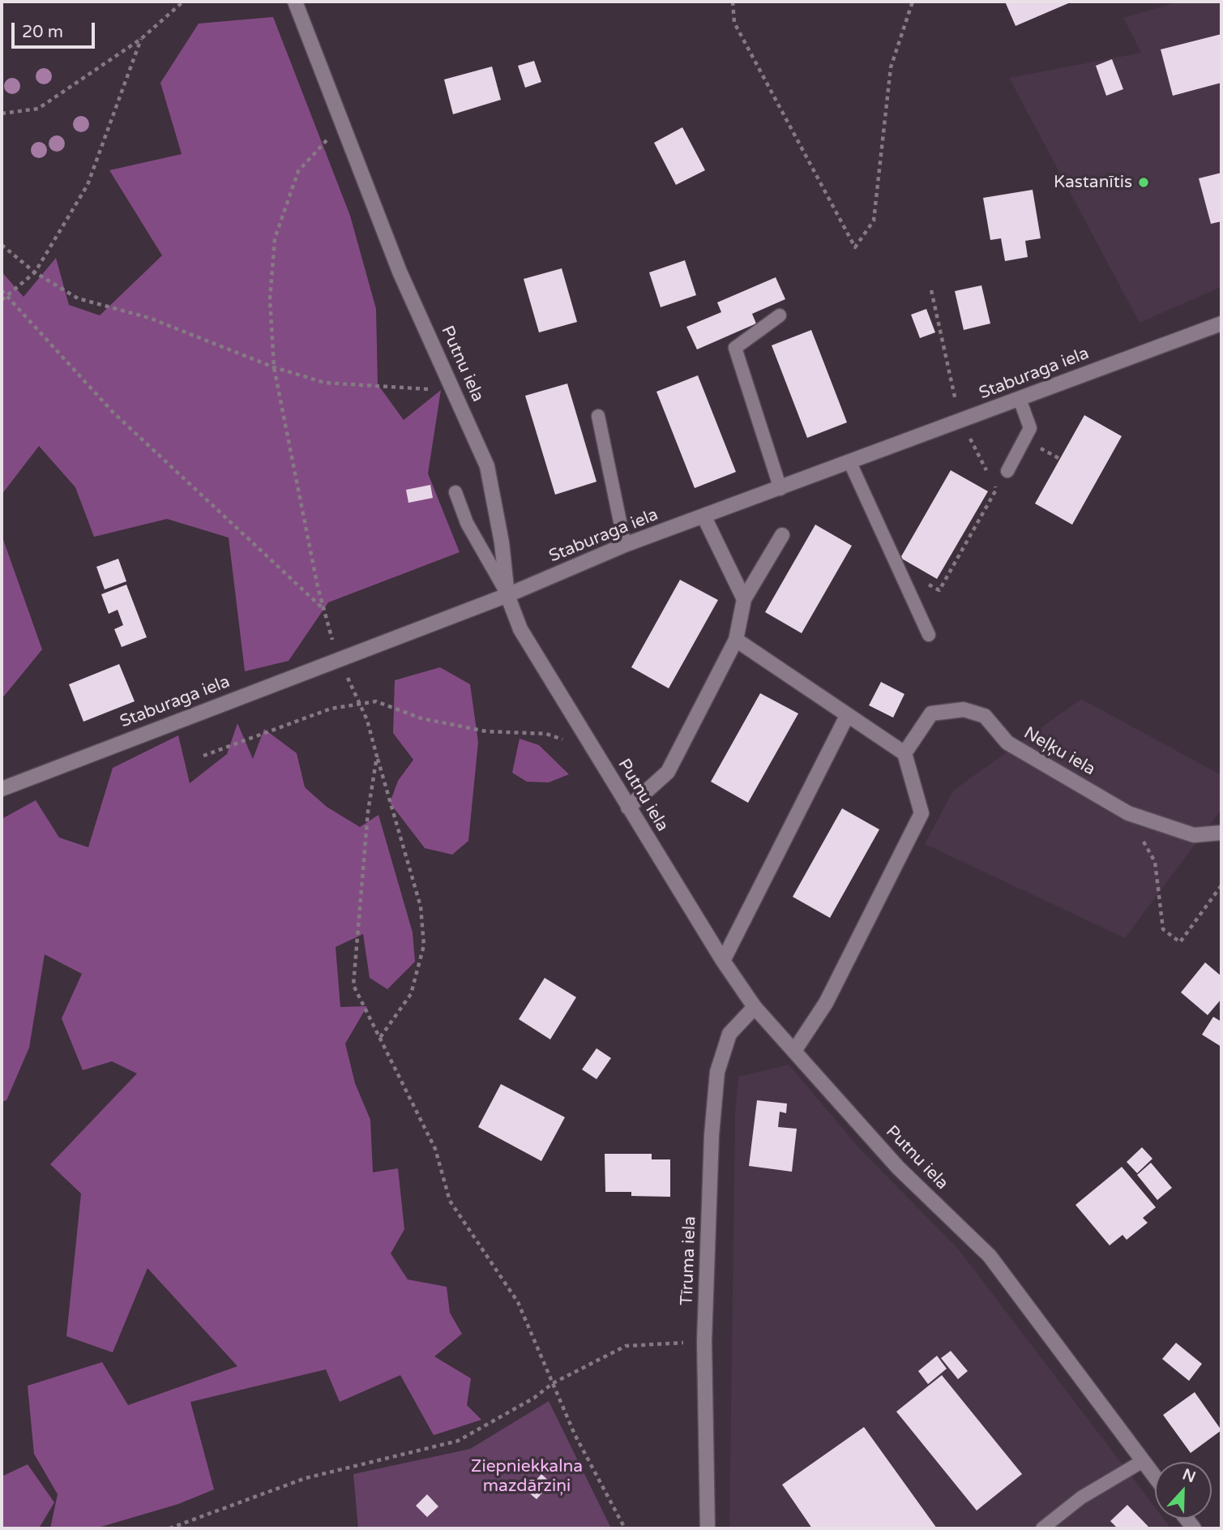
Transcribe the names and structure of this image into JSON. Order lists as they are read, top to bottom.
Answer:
{
  "streets": {
    "street": [
      "Putnu iela",
      "Staburaga iela",
      "Neļķu iela",
      "Tīruma iela"
    ]
  },
  "crossings": [
    ["Putnu iela", "Staburaga iela"],
    ["Putnu iela", "Tīruma iela"]
  ],
  "parks": ["Ziepniekkalna mazdārziņi"],
  "places": ["Kastanītis"],
  "scale_bar": "20 m",
  "north": "top"
}
